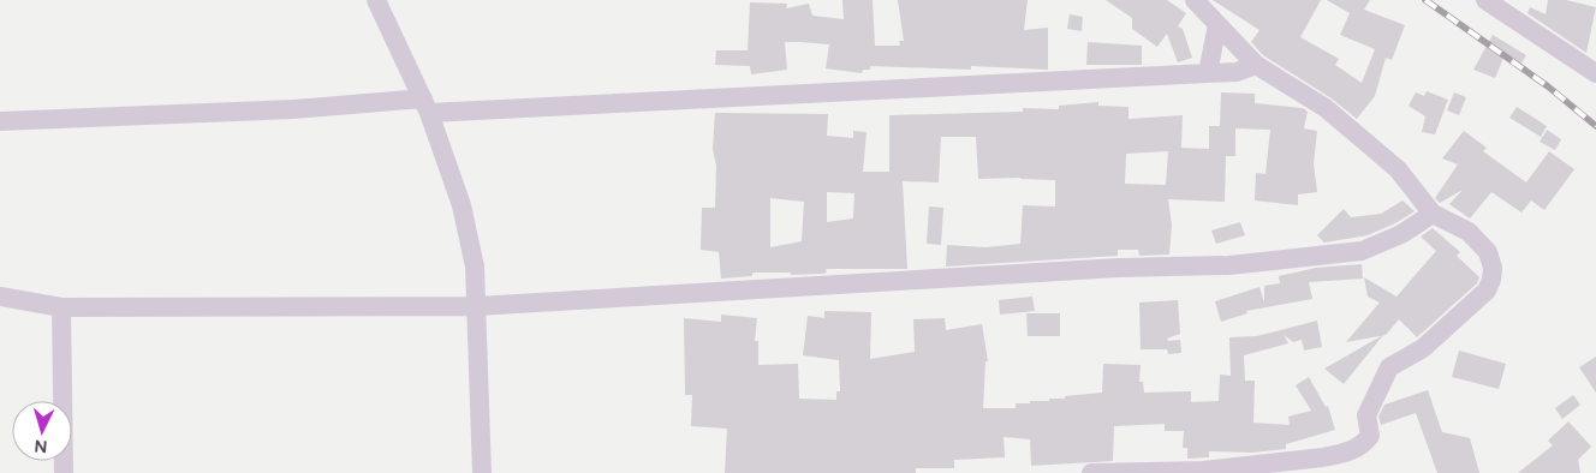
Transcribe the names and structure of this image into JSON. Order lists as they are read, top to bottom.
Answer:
{
  "north": "bottom"
}
